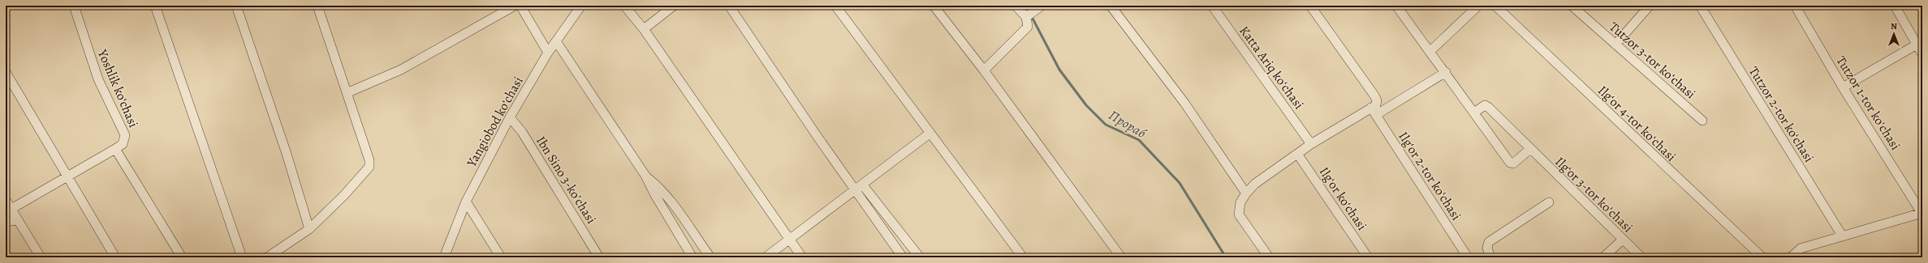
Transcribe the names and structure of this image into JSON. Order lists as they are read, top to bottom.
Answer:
{
  "streets": {
    "street": [
      "Tutzor 3-tor koʻchasi",
      "Katta Ariq koʻchasi",
      "Yoshlik koʻchasi",
      "Tutzor 1-tor koʻchasi",
      "Tutzor 2-tor koʻchasi",
      "Yangiobod koʻchasi",
      "Ilgʻor 4-tor koʻchasi",
      "Ilgʻor 2-tor koʻchasi",
      "Ibn Sino 3-koʼchasi",
      "Ilgʻor 3-tor koʻchasi",
      "Ilgʻor koʻchasi"
    ]
  },
  "crossings": [
    ["Yangiobod koʻchasi", "Ibn Sino 3-koʼchasi"]
  ],
  "water": ["Прораб"],
  "north": "top"
}
